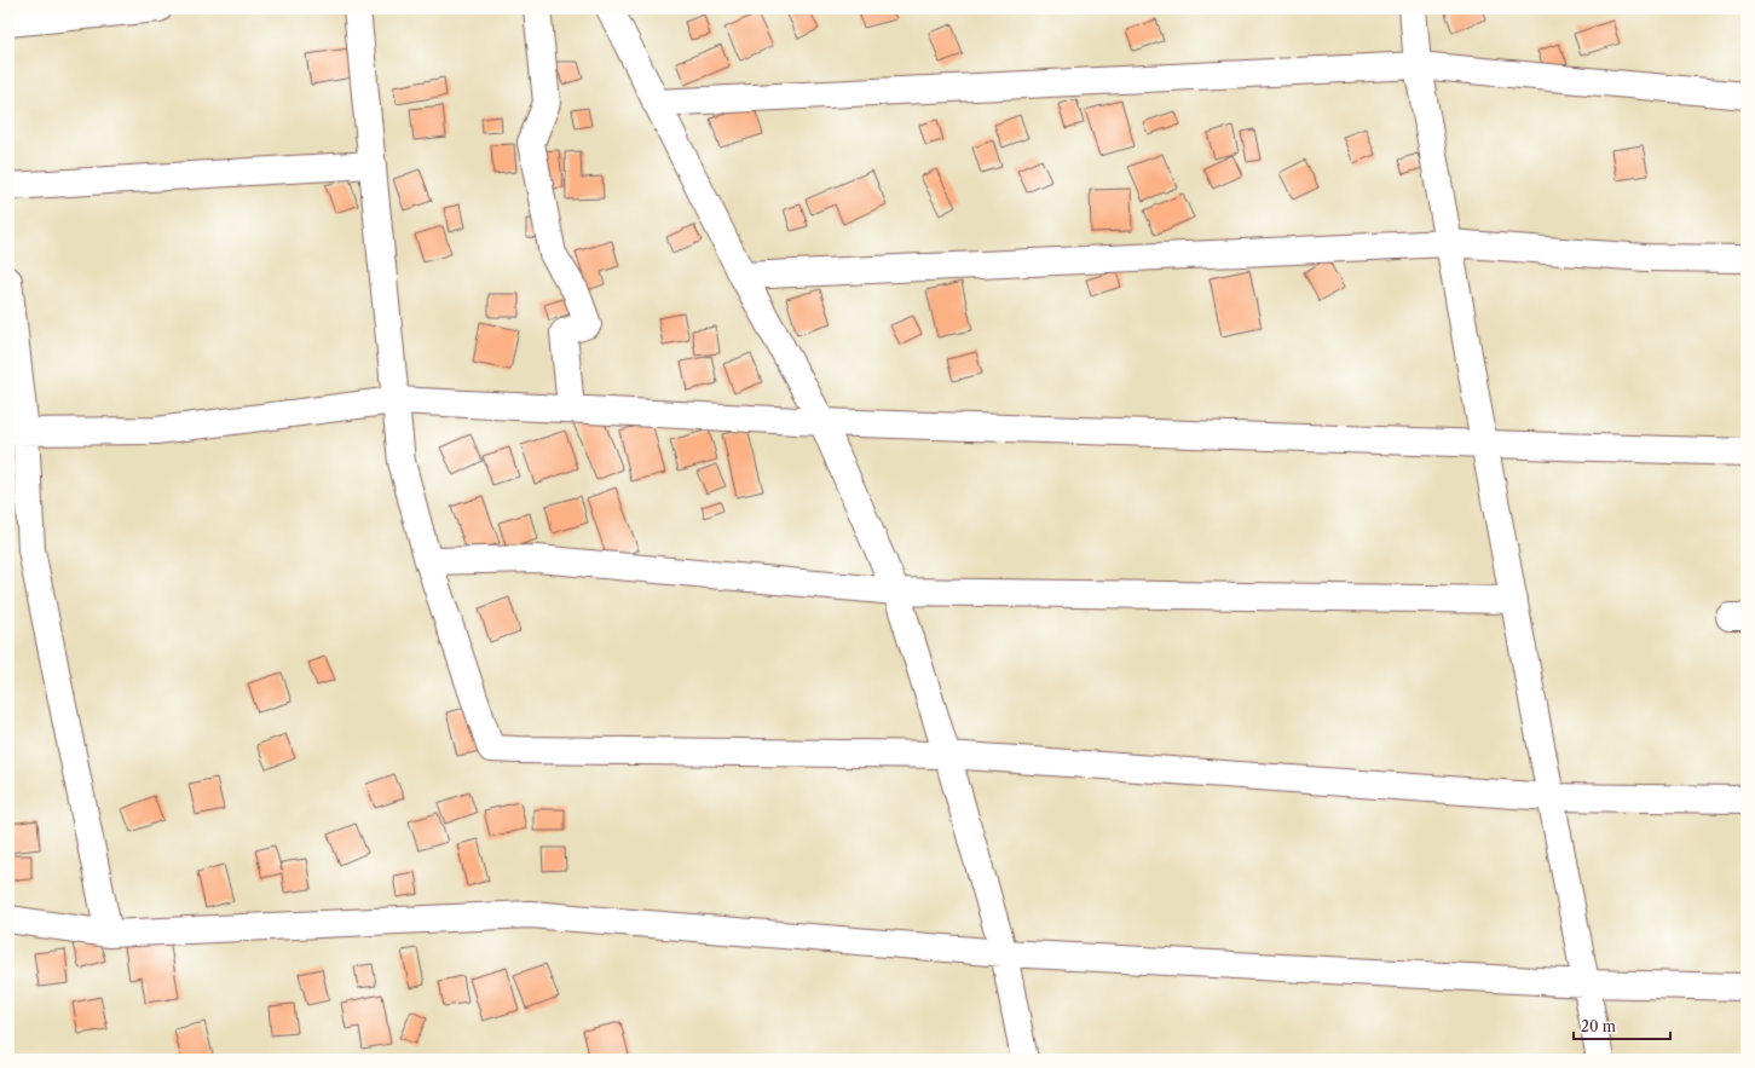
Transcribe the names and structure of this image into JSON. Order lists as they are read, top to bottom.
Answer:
{
  "scale_bar": "20 m"
}
